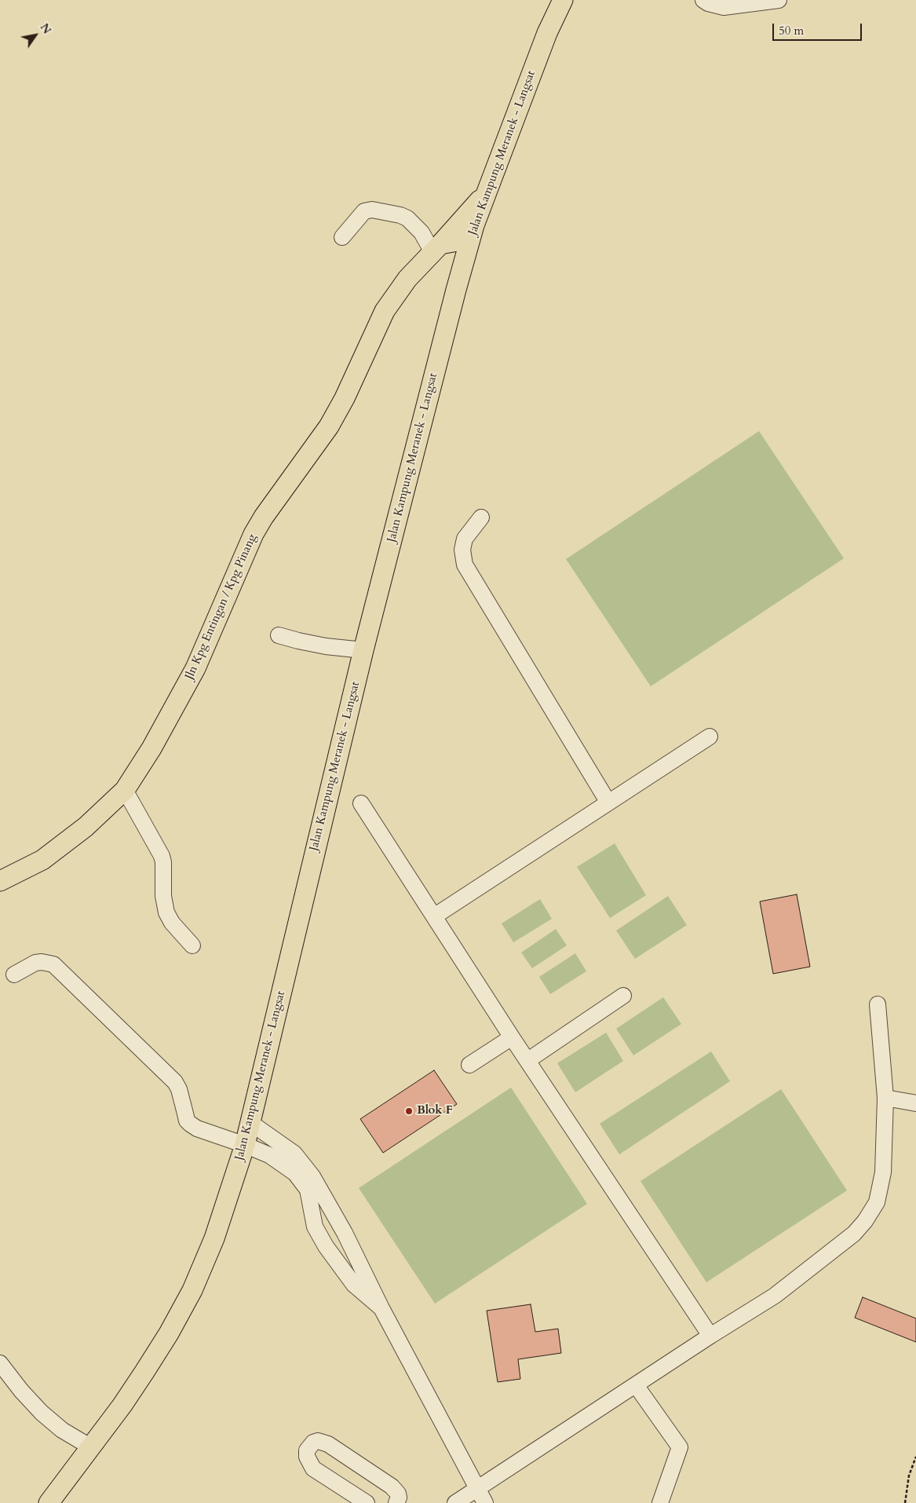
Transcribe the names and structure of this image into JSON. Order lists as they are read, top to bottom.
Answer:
{
  "streets": {
    "main road": ["Jalan Kampung Meranek - Langsat", "Jln Kpg Entingan / Kpg Pinang"]
  },
  "crossings": [
    ["Jalan Kampung Meranek - Langsat", "Jln Kpg Entingan / Kpg Pinang"]
  ],
  "places": ["Blok F"],
  "scale_bar": "50 m",
  "north": "top right"
}
